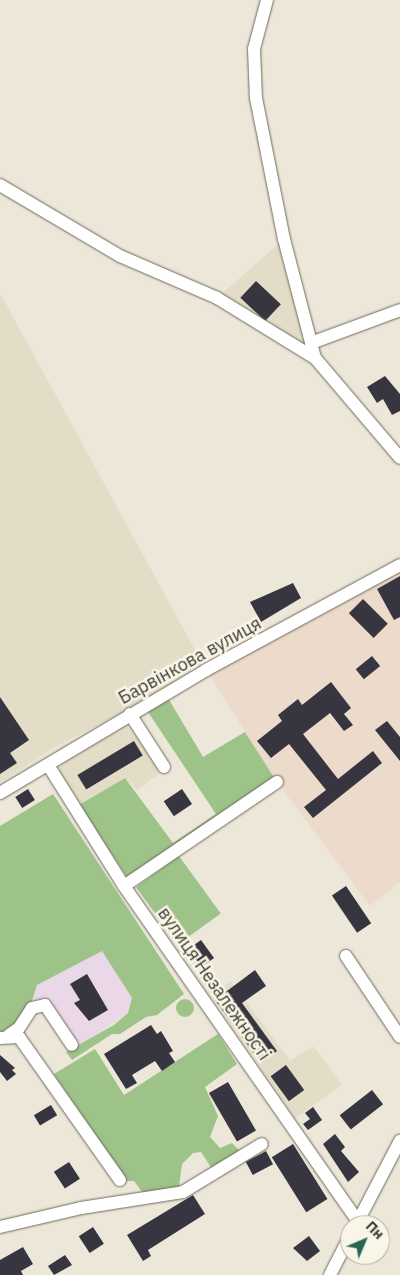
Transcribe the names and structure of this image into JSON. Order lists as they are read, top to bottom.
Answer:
{
  "streets": {
    "street": ["Барвінкова вулиця", "вулиця Незалежності"]
  },
  "crossings": [
    ["Барвінкова вулиця", "вулиця Незалежності"]
  ],
  "north": "top right"
}
